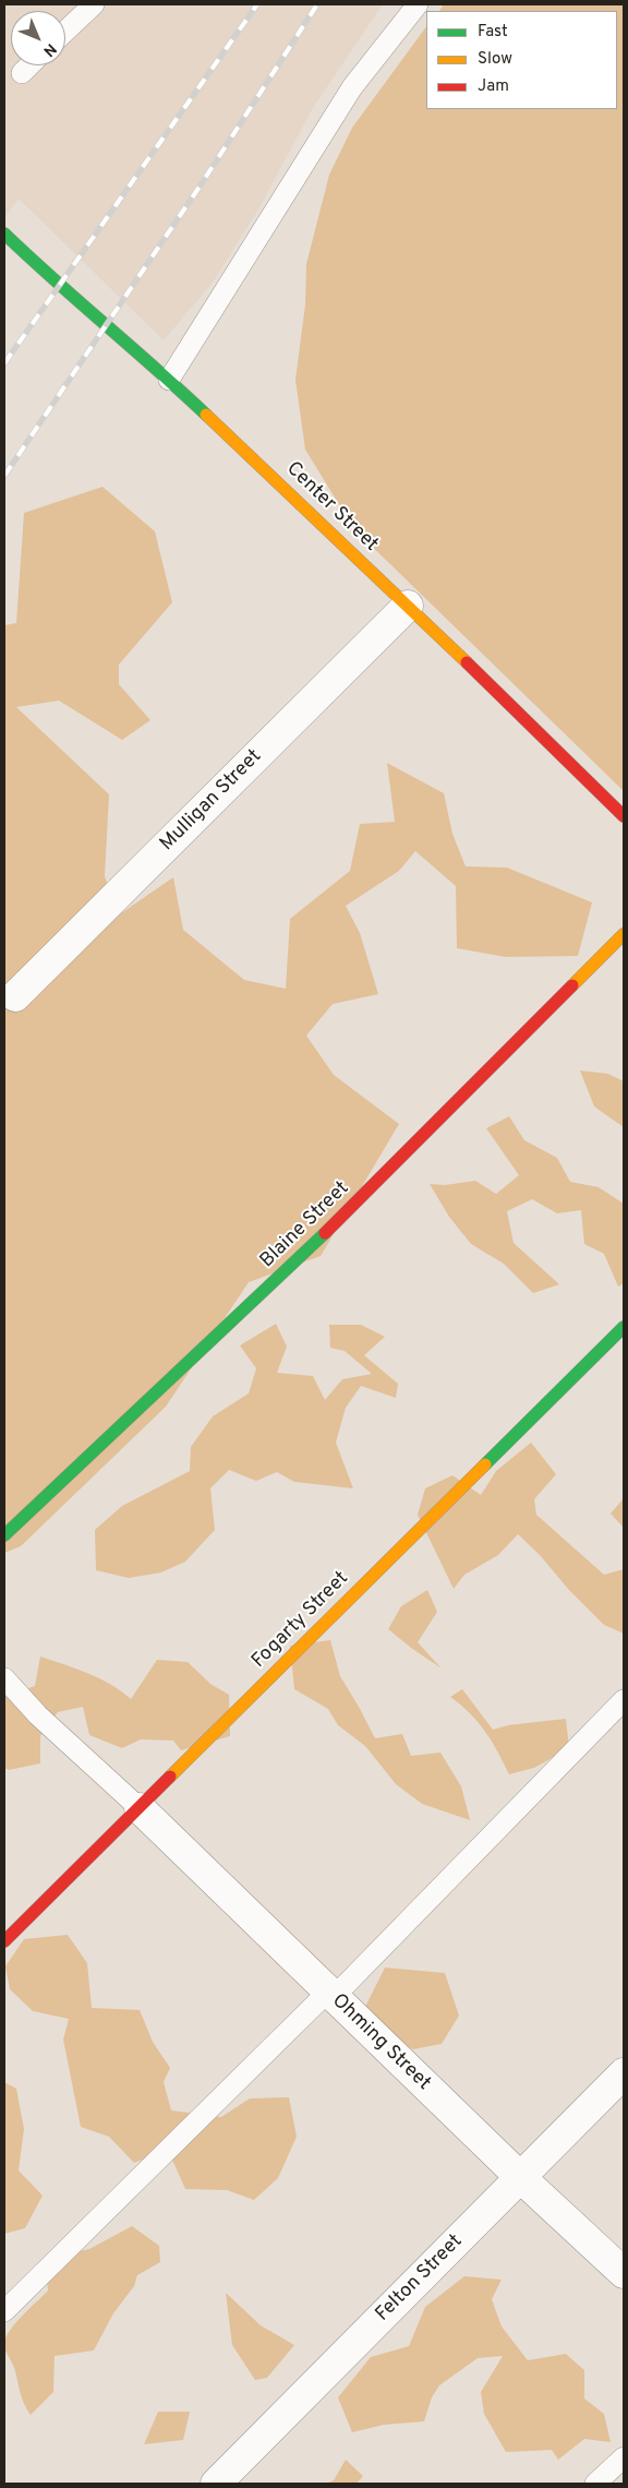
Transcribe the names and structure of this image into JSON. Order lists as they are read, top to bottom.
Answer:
{
  "streets": {
    "street": [
      "Center Street",
      "Mulligan Street",
      "Blaine Street",
      "Fogarty Street",
      "Ohming Street",
      "Felton Street"
    ]
  },
  "crossings": [
    ["Center Street", "Mulligan Street"],
    ["Fogarty Street", "Ohming Street"],
    ["Ohming Street", "Felton Street"]
  ],
  "legend": ["Fast", "Slow", "Jam"],
  "north": "bottom right"
}
